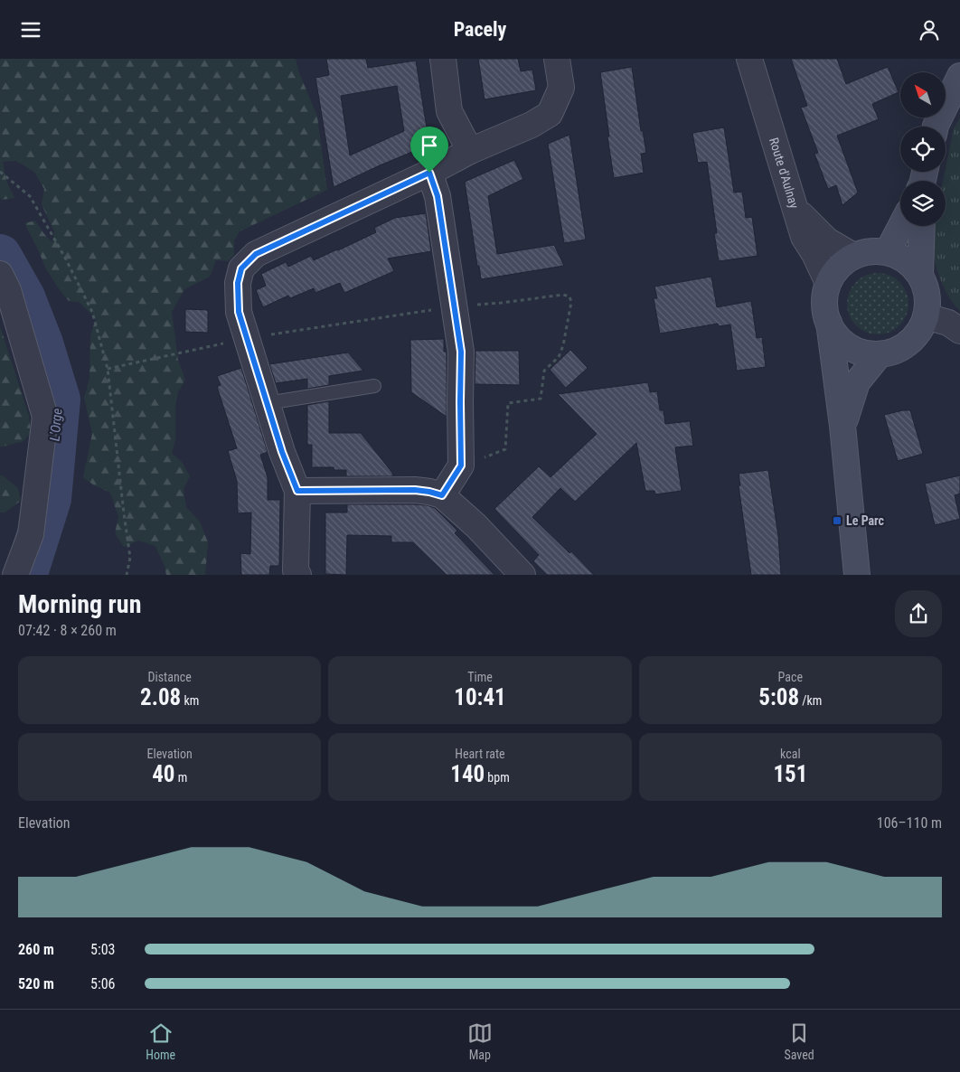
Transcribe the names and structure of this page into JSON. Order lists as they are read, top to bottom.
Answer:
{
  "streets": {
    "street": ["Route d'Aulnay"]
  },
  "water": ["L'Orge"],
  "places": {
    "transit": ["Le Parc"]
  },
  "north": "top left",
  "page": {
    "header": "Pacely",
    "heading": ["Morning run", "07:42 · 8 × 260 m"],
    "stats": [
      ["Distance", "2.08 km"],
      ["Time", "10:41"],
      ["Pace", "5:08 /km"],
      ["Elevation", "40 m"],
      ["Heart rate", "140 bpm"],
      ["kcal", "151"]
    ],
    "chart": ["Elevation", "106–110 m"],
    "list": [
      {
        "name": "260 m",
        "note": "5:03"
      },
      {
        "name": "520 m",
        "note": "5:06"
      }
    ],
    "tabs": ["Home", "Map", "Saved"]
  }
}
